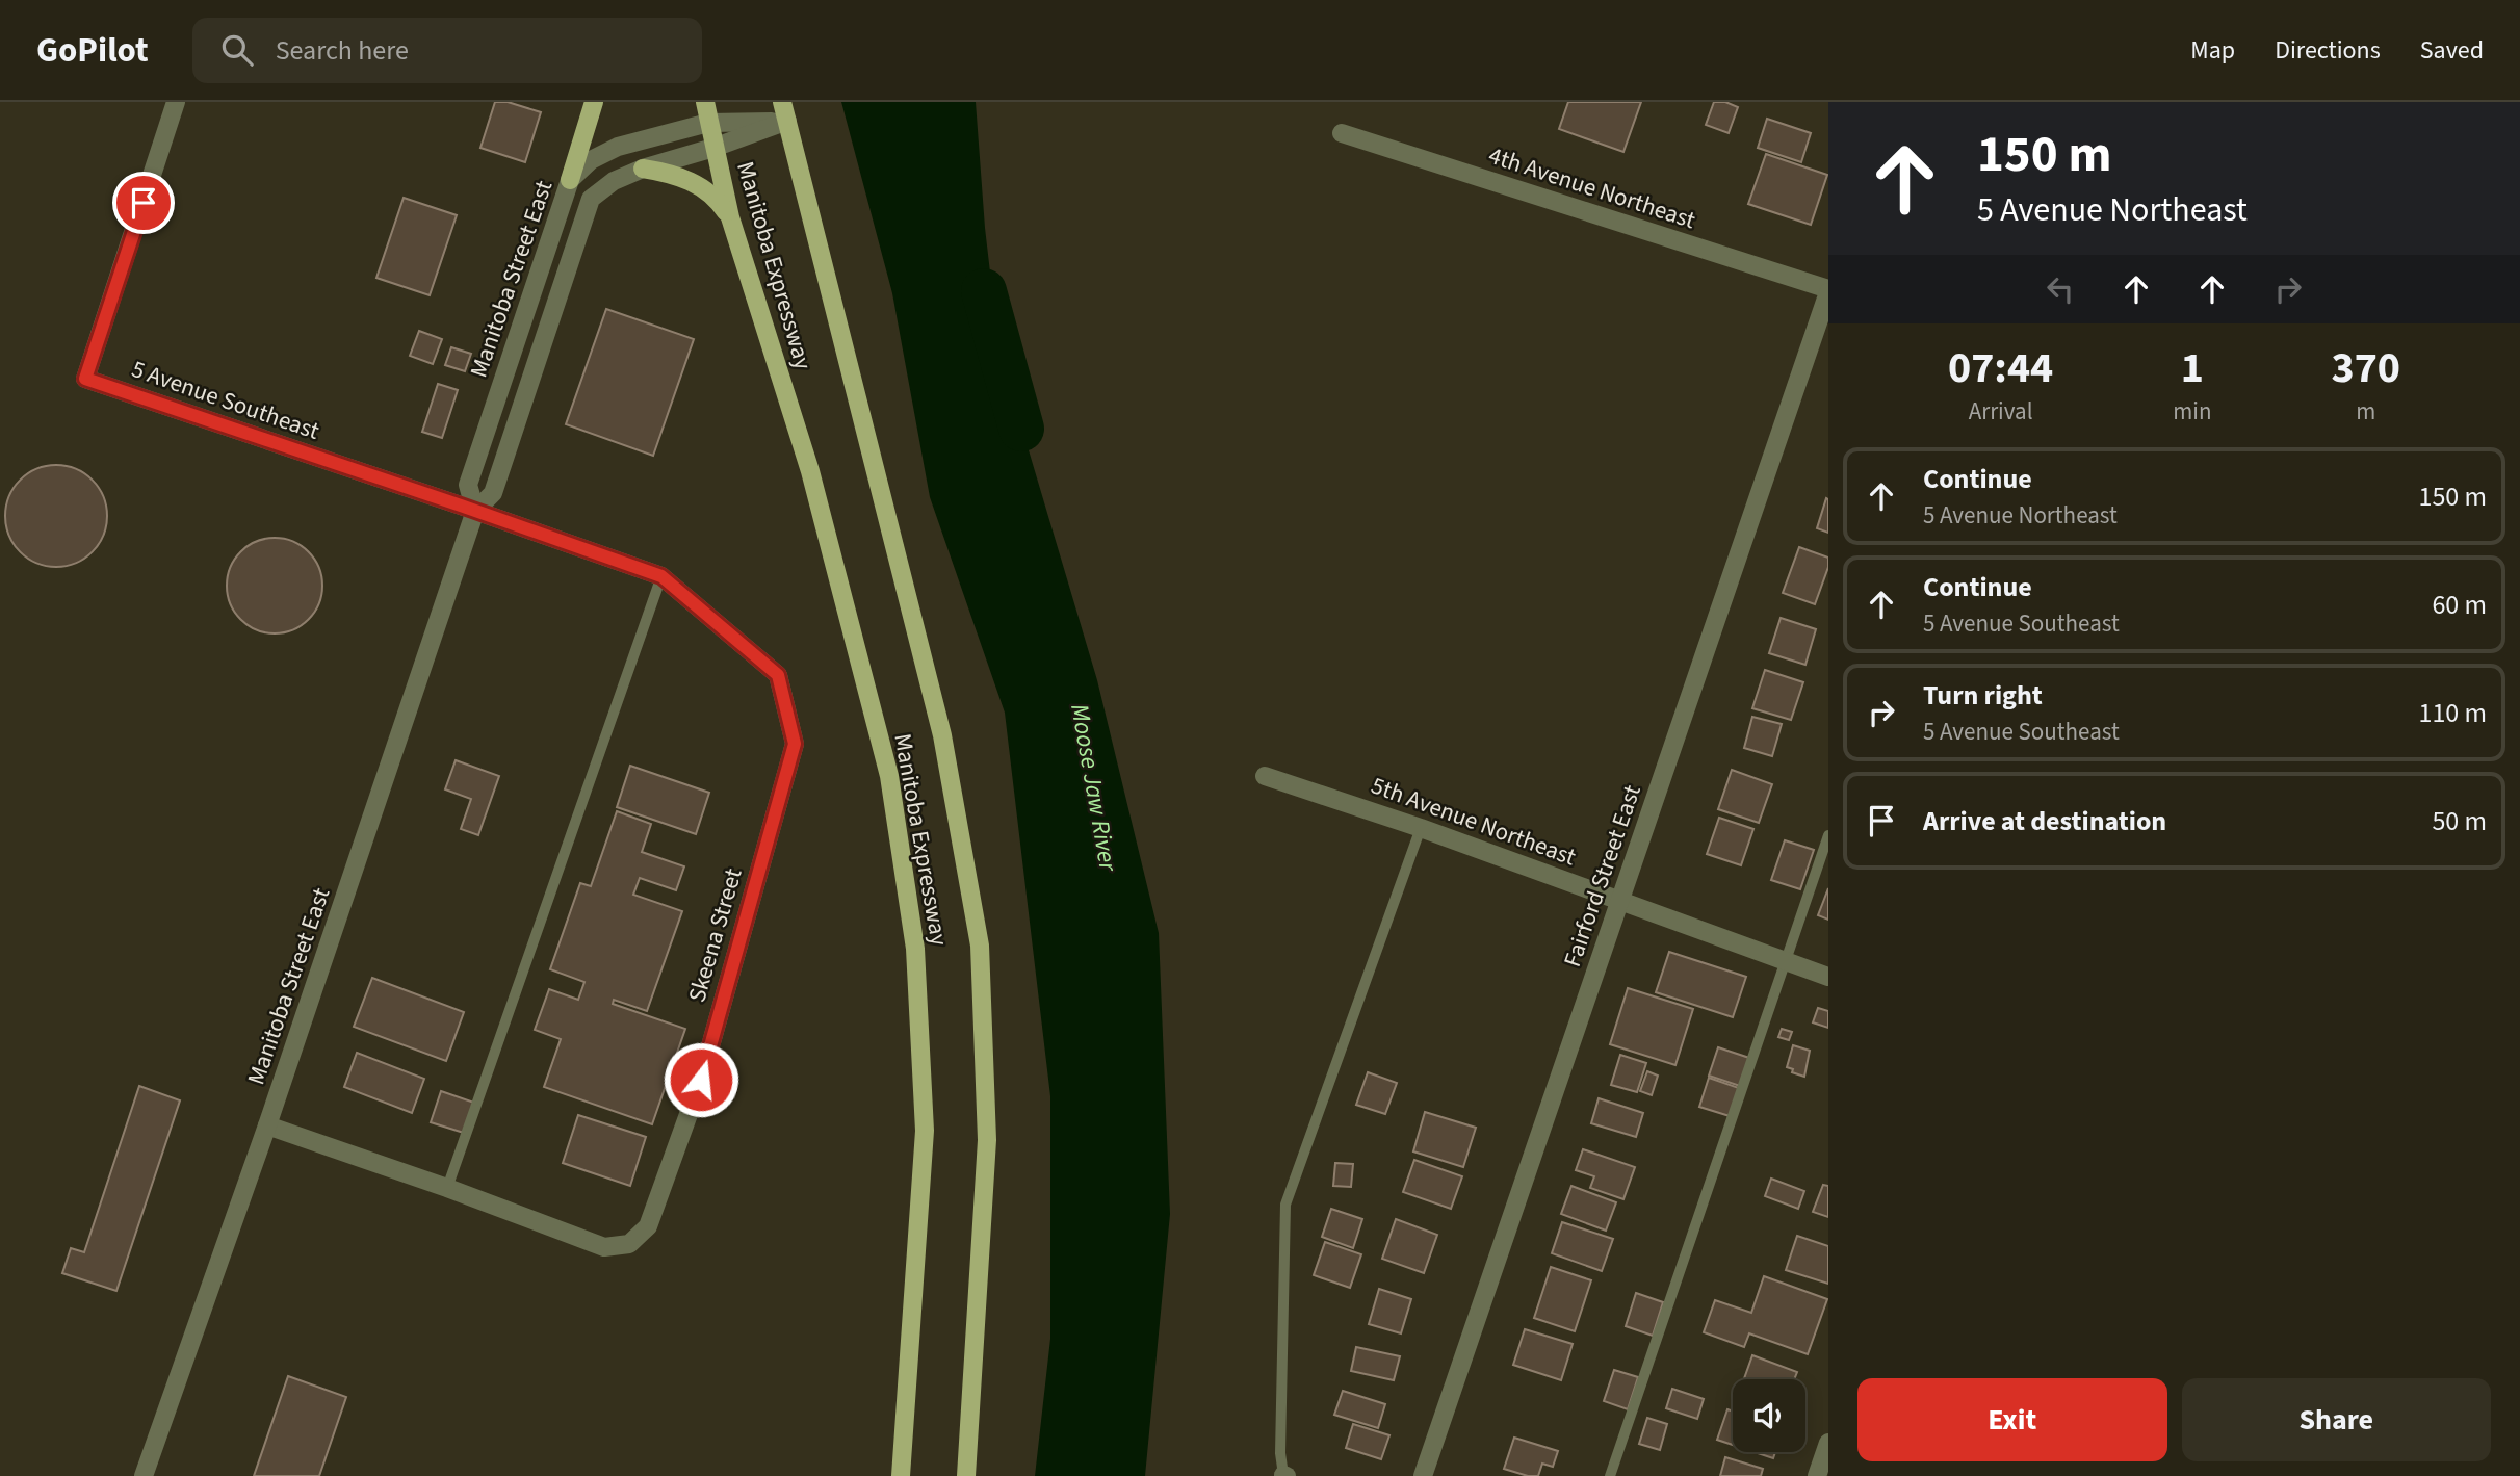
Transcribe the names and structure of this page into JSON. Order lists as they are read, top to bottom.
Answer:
{
  "streets": {
    "main road": ["Manitoba Expressway"],
    "street": [
      "4th Avenue Northeast",
      "Manitoba Street East",
      "5 Avenue Southeast",
      "5th Avenue Northeast",
      "Fairford Street East",
      "Skeena Street"
    ]
  },
  "crossings": [
    ["4th Avenue Northeast", "Fairford Street East"],
    ["Manitoba Expressway", "Manitoba Street East"],
    ["Manitoba Street East", "5 Avenue Southeast"],
    ["Manitoba Street East", "Skeena Street"],
    ["5th Avenue Northeast", "Fairford Street East"]
  ],
  "water": ["Moose Jaw River"],
  "page": {
    "header": "GoPilot",
    "search": "Search here",
    "nav": ["Map", "Directions", "Saved"],
    "turn": ["150 m", "5 Avenue Northeast"],
    "eta": [
      "07:44",
      "Arrival",
      "1",
      "min",
      "370",
      "m"
    ],
    "list": [
      {
        "name": "Continue",
        "note": "5 Avenue Northeast",
        "value": "150 m"
      },
      {
        "name": "Continue",
        "note": "5 Avenue Southeast",
        "value": "60 m"
      },
      {
        "name": "Turn right",
        "note": "5 Avenue Southeast",
        "value": "110 m"
      },
      {
        "name": "Arrive at destination",
        "value": "50 m"
      }
    ],
    "buttons": ["Exit", "Share"]
  }
}
